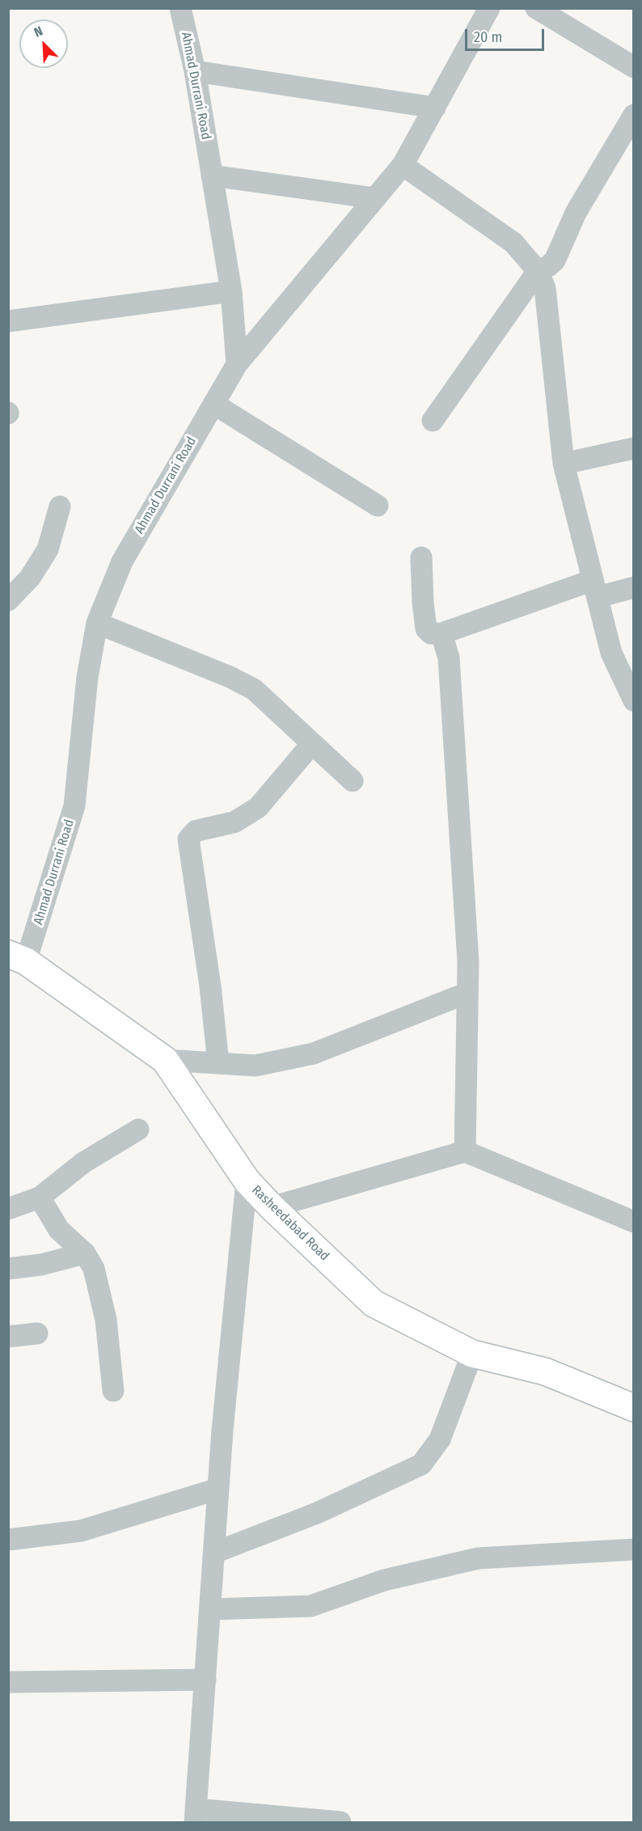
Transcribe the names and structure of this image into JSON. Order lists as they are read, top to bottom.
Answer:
{
  "streets": {
    "main road": ["Rasheedabad Road"],
    "street": ["Ahmad Durrani Road"]
  },
  "crossings": [
    ["Ahmad Durrani Road", "Rasheedabad Road"]
  ],
  "scale_bar": "20 m",
  "north": "top left"
}
